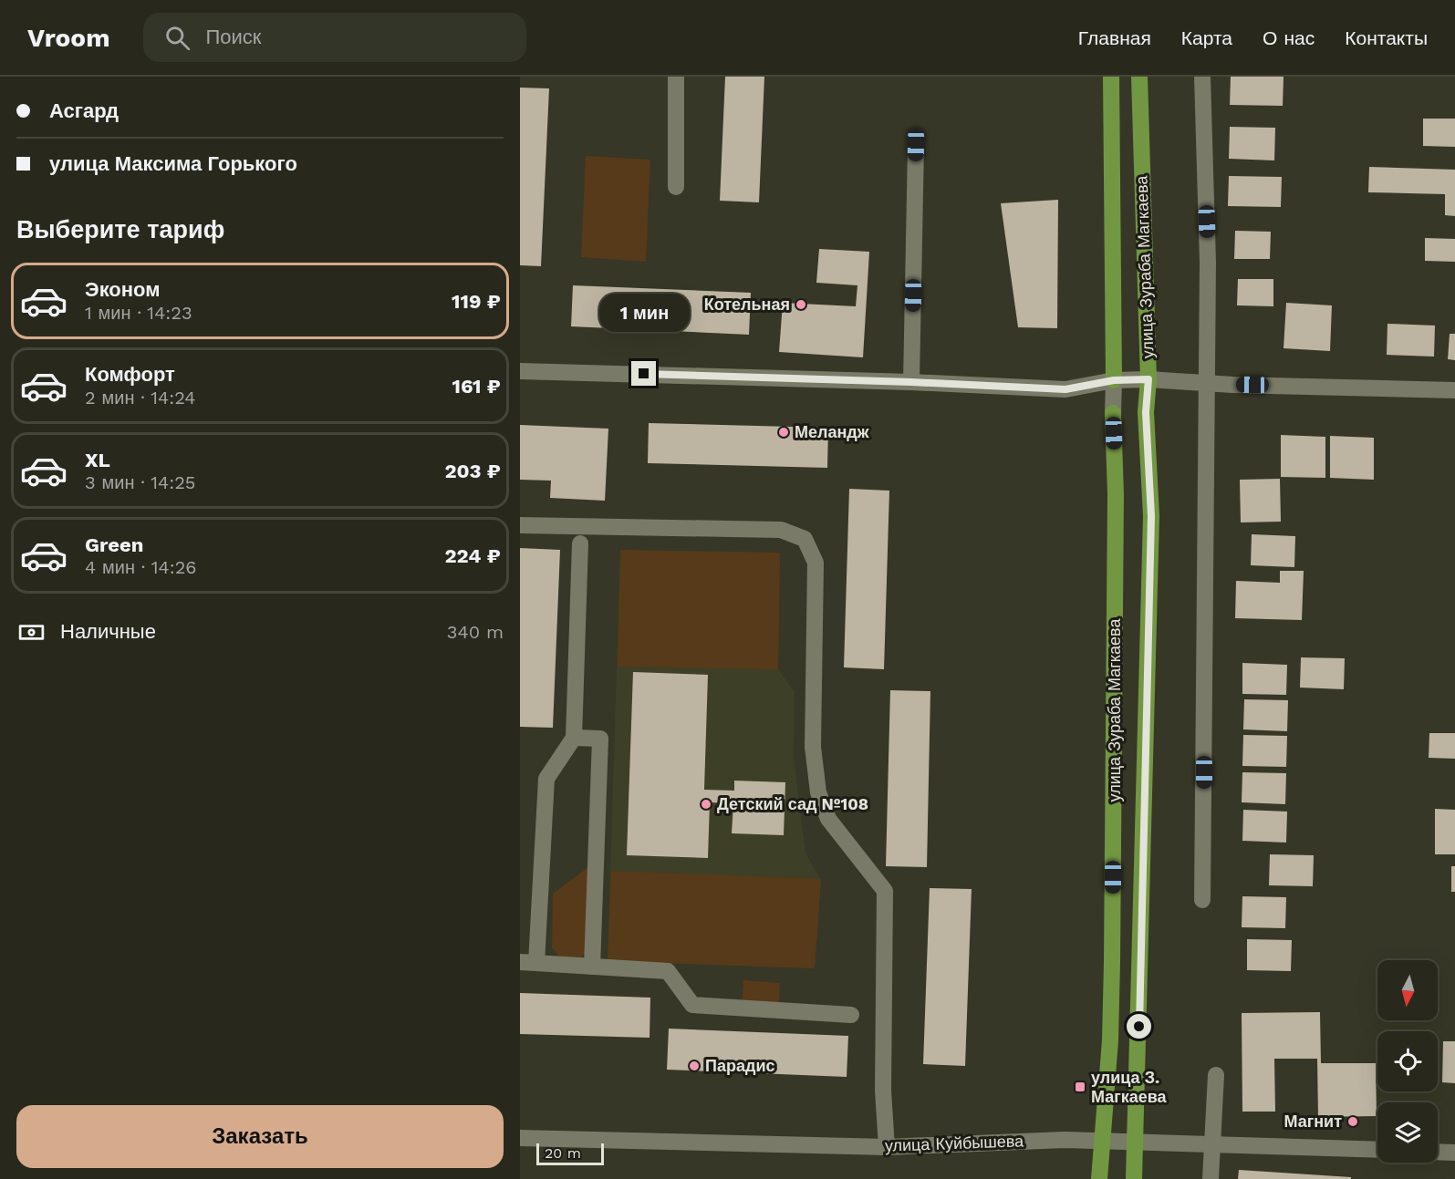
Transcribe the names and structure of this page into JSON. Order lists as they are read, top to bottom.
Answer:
{
  "streets": {
    "main road": ["улица Зураба Магкаева"],
    "street": ["улица Куйбышева"]
  },
  "crossings": [
    ["улица Зураба Магкаева", "улица Куйбышева"]
  ],
  "places": {
    "other": [
      "Котельная",
      "Меландж",
      "Детский сад №108",
      "Парадис",
      "Магнит"
    ],
    "transit": ["улица З. Магкаева"]
  },
  "scale_bar": "20 m",
  "north": "bottom",
  "page": {
    "header": "Vroom",
    "search": "Поиск",
    "nav": [
      "Главная",
      "Карта",
      "О нас",
      "Контакты"
    ],
    "banner": ["Асгард", "улица Максима Горького"],
    "heading": "Выберите тариф",
    "list": [
      {
        "name": "Эконом",
        "note": "1 мин · 14:23",
        "value": "119 ₽"
      },
      {
        "name": "Комфорт",
        "note": "2 мин · 14:24",
        "value": "161 ₽"
      },
      {
        "name": "XL",
        "note": "3 мин · 14:25",
        "value": "203 ₽"
      },
      {
        "name": "Green",
        "note": "4 мин · 14:26",
        "value": "224 ₽"
      }
    ],
    "bubble": "1 мин",
    "pay": ["Наличные", "340 m"],
    "buttons": "Заказать",
    "scale": "20 m"
  }
}
